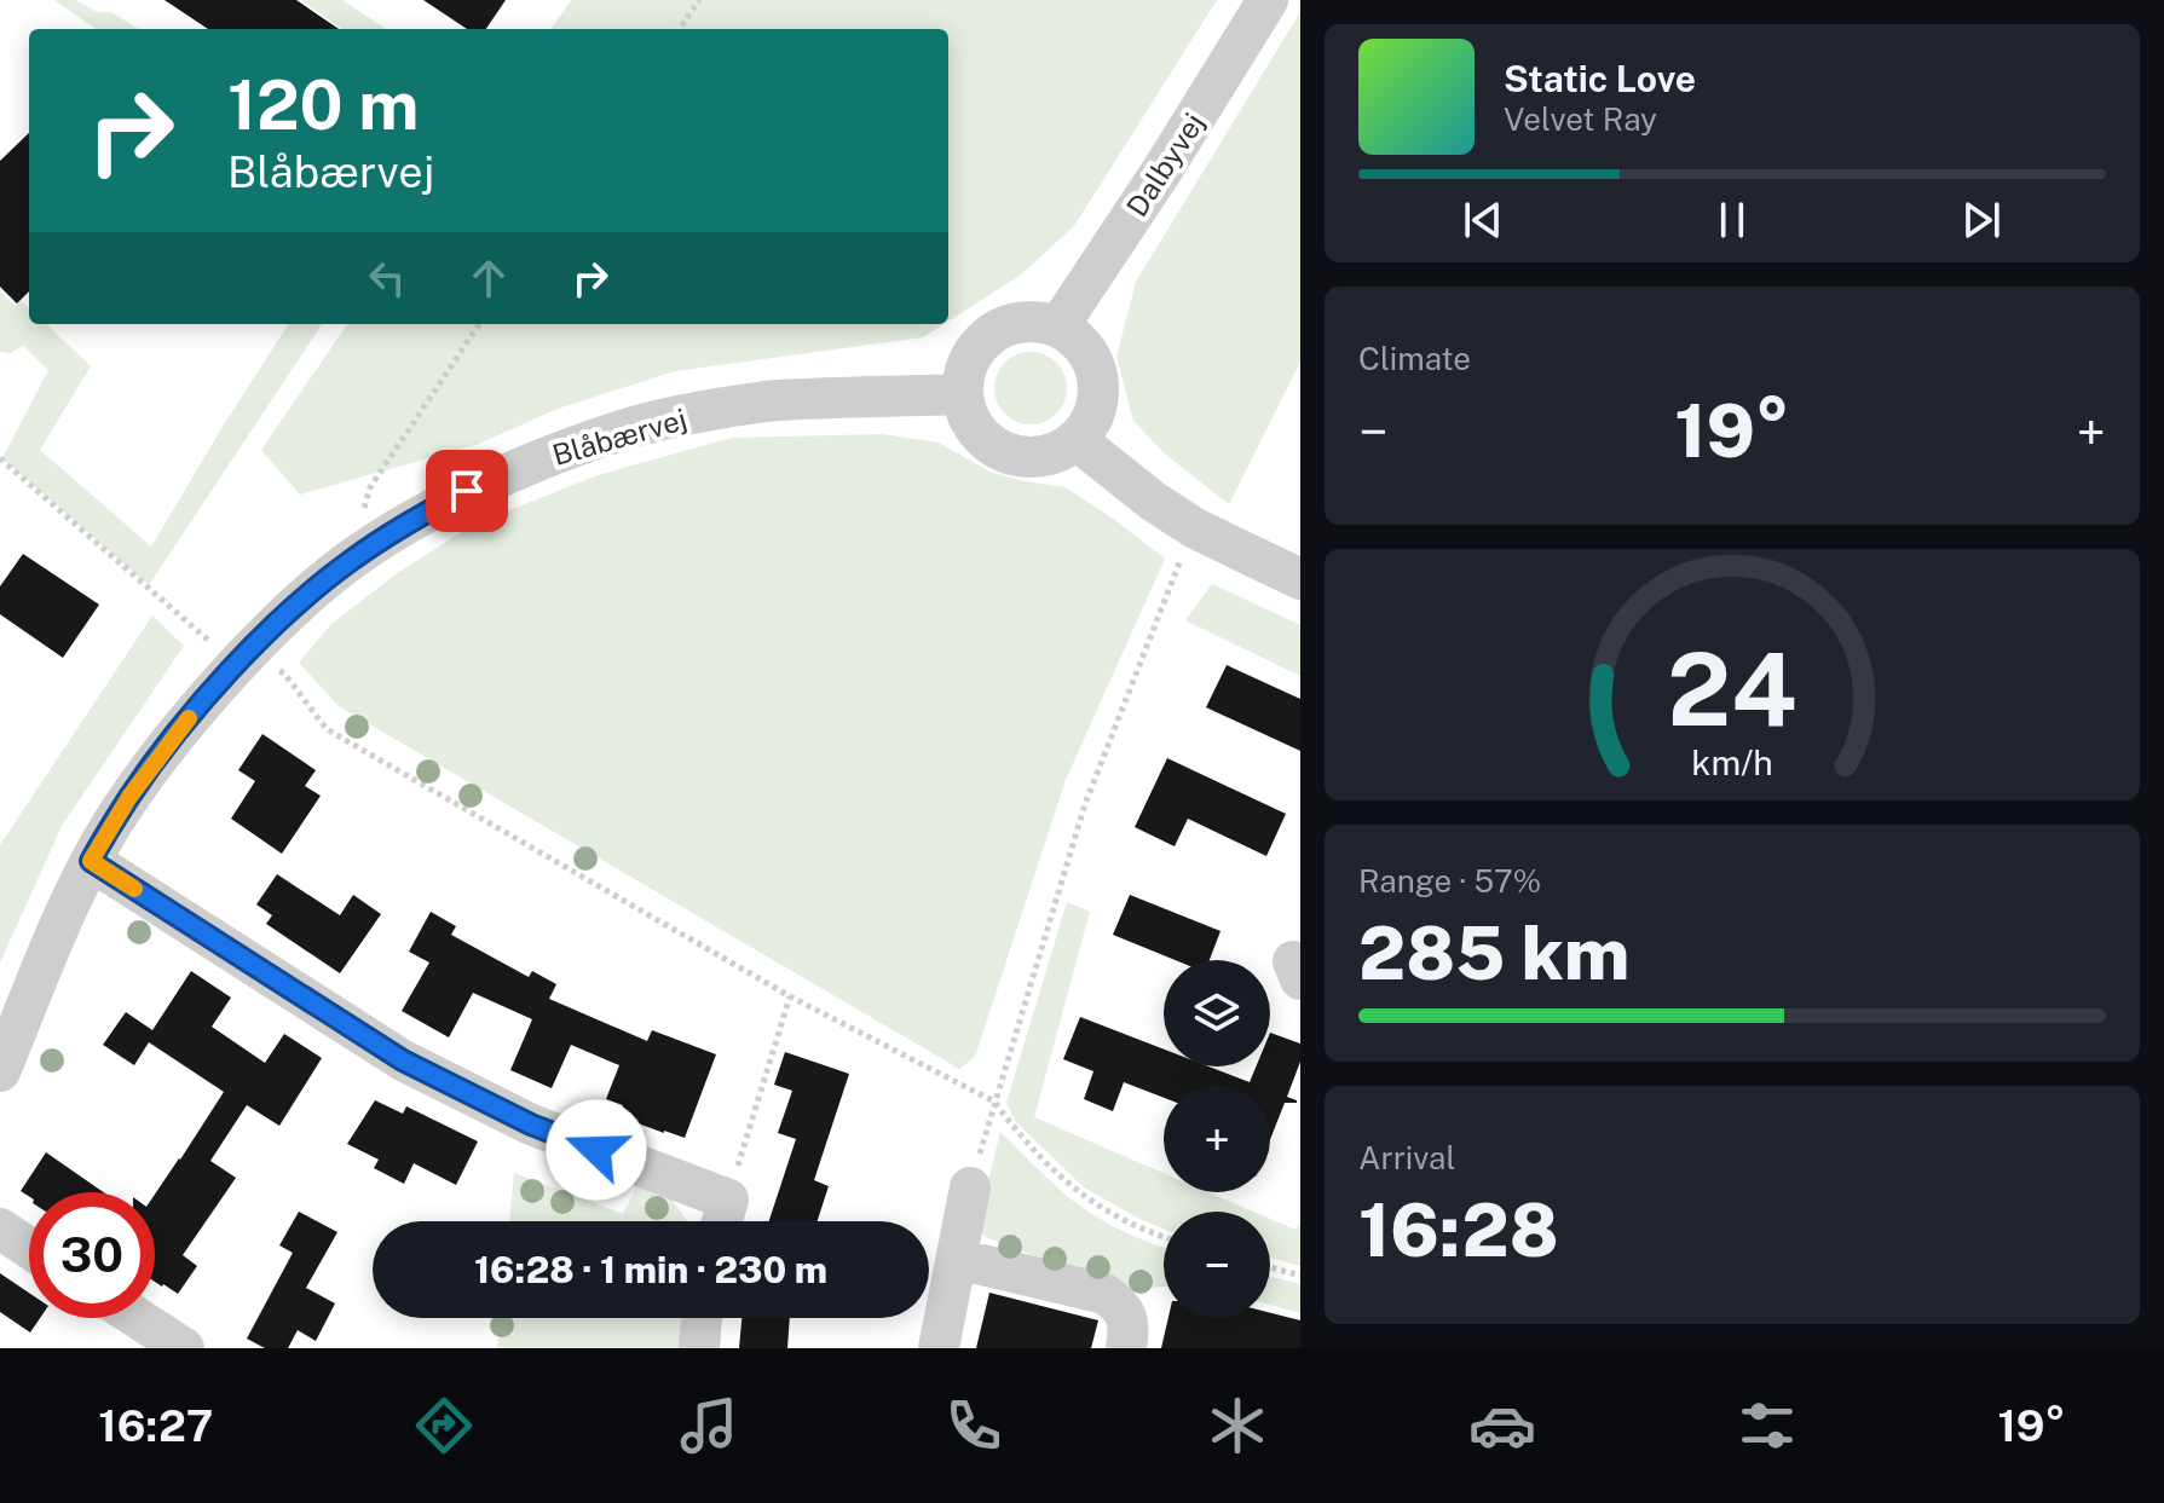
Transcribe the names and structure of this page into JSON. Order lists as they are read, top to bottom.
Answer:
{
  "streets": {
    "street": ["Dalbyvej", "Blåbærvej"]
  },
  "crossings": [
    ["Dalbyvej", "Blåbærvej"]
  ],
  "page": {
    "turn": ["120 m", "Blåbærvej"],
    "song": ["Static Love", "Velvet Ray"],
    "tile": [
      "Climate",
      ["Range · 57%", "285 km"],
      ["Arrival", "16:28"]
    ],
    "heat": ["−", "19°", "+"],
    "map_buttons": ["+", "−"],
    "limit": "30",
    "trip": "16:28 · 1 min · 230 m",
    "tabs": ["16:27", "19°"],
    "gauge": ["24", "km/h"]
  }
}
